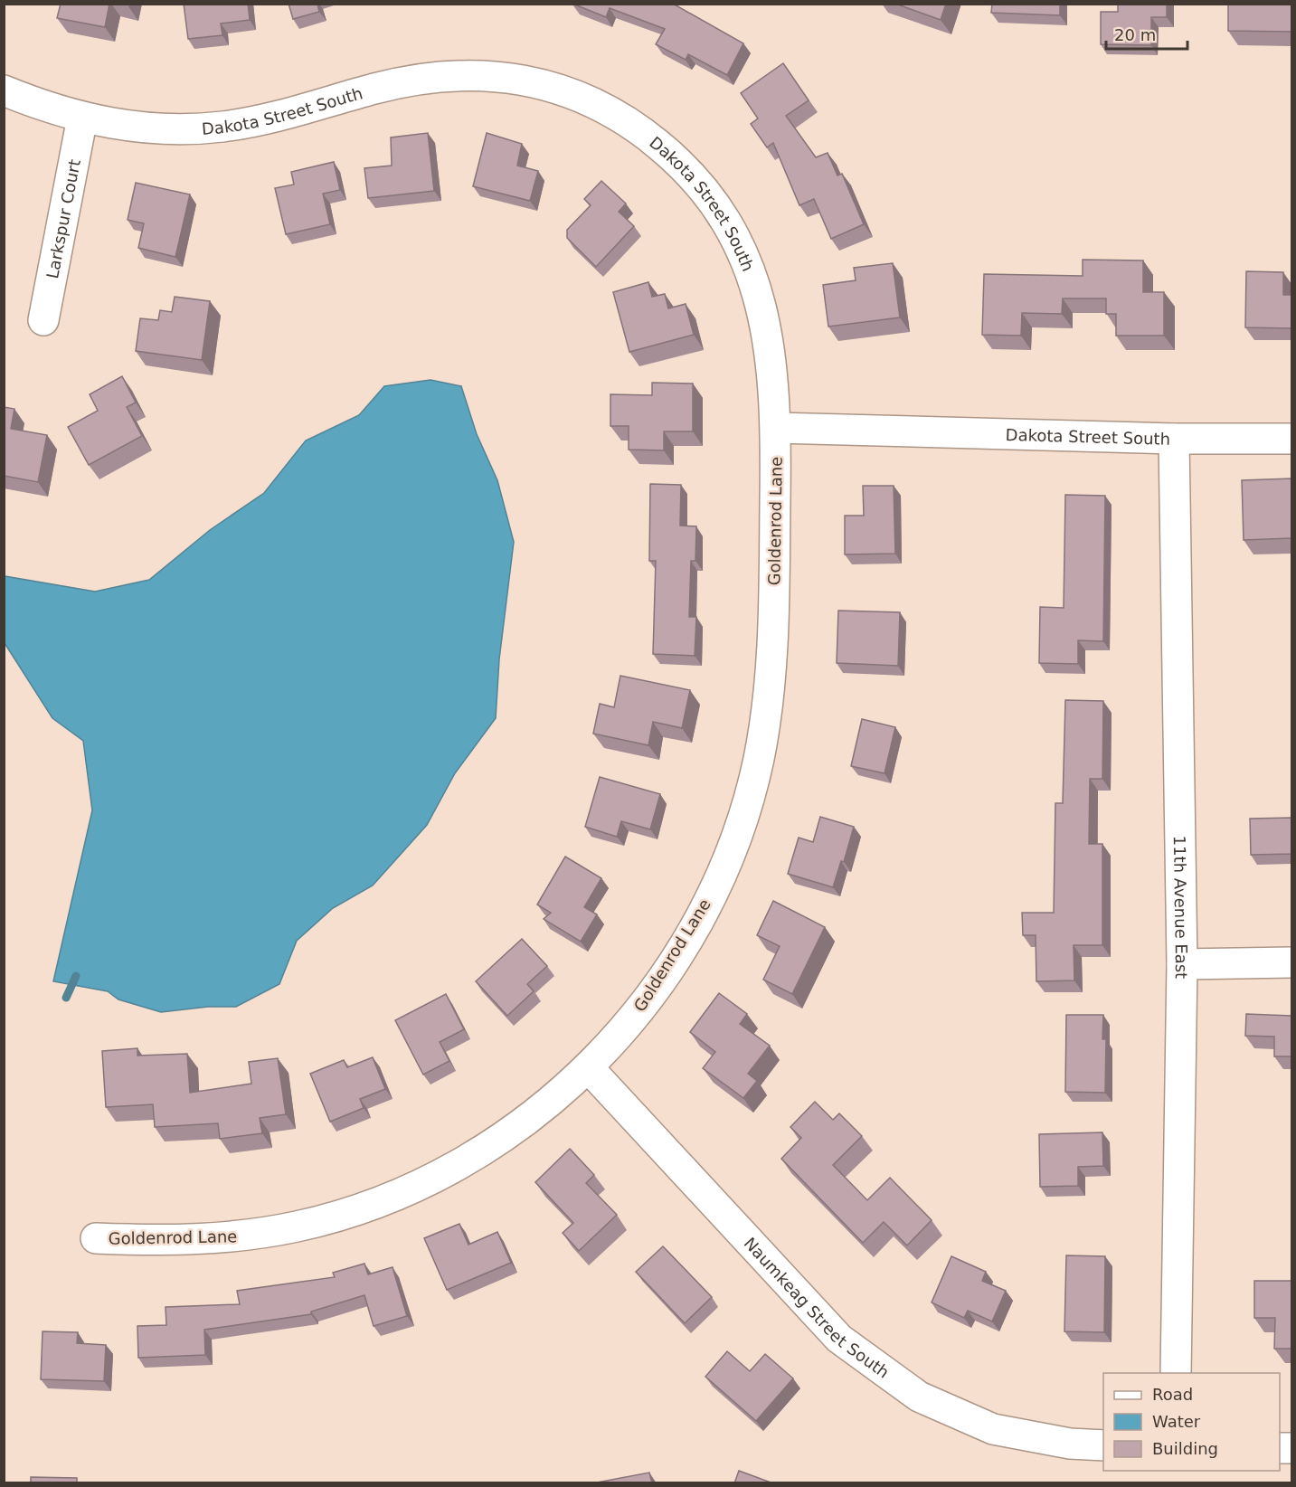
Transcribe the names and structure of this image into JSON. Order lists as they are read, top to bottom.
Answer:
{
  "streets": {
    "street": [
      "Dakota Street South",
      "Larkspur Court",
      "Goldenrod Lane",
      "11th Avenue East",
      "Naumkeag Street South"
    ]
  },
  "crossings": [
    ["Dakota Street South", "Larkspur Court"],
    ["Dakota Street South", "Goldenrod Lane"],
    ["Dakota Street South", "11th Avenue East"],
    ["Goldenrod Lane", "Naumkeag Street South"]
  ],
  "legend": ["Road", "Water", "Building"],
  "scale_bar": "20 m"
}
